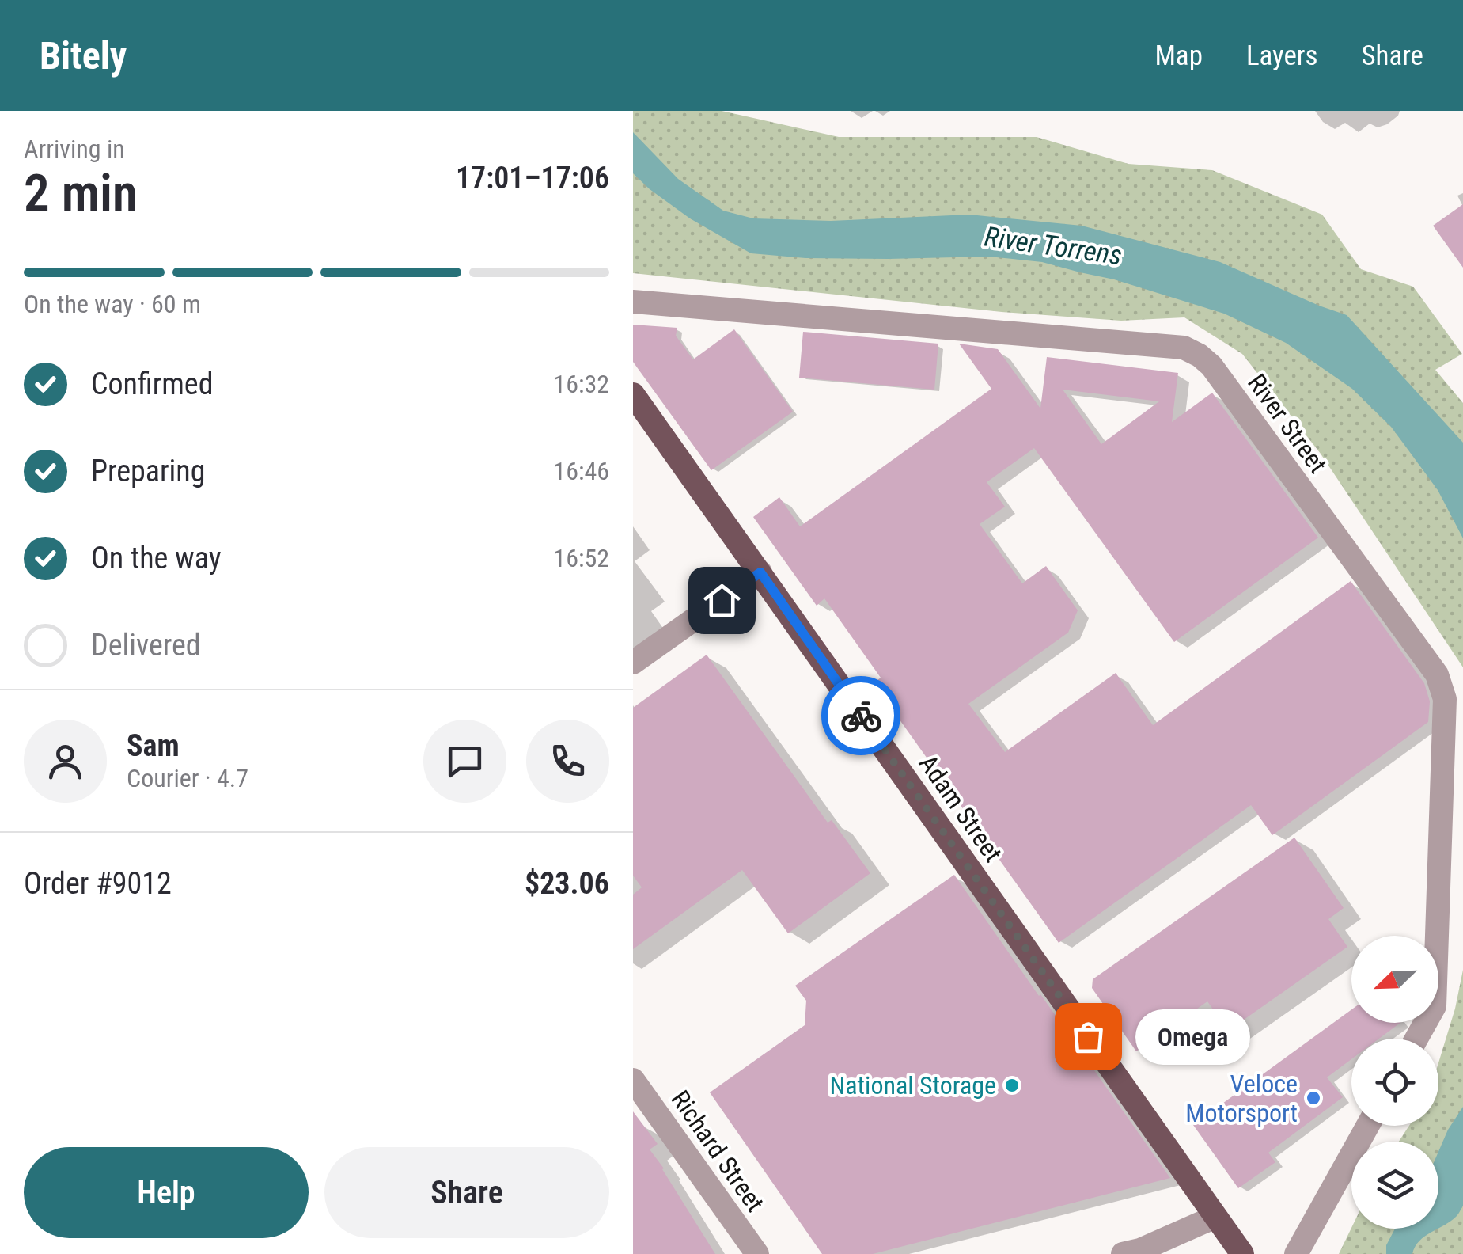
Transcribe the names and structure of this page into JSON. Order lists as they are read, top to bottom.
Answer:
{
  "streets": {
    "main road": ["Adam Street"],
    "street": ["River Street", "Richard Street"]
  },
  "water": ["River Torrens"],
  "places": ["Omega", "National Storage", "Veloce Motorsport"],
  "north": "bottom left",
  "page": {
    "header": "Bitely",
    "nav": ["Map", "Layers", "Share"],
    "heading": ["2 min", "Arriving in", "17:01–17:06"],
    "panel": [
      "Sam",
      "Courier · 4.7",
      "Order #9012",
      "$23.06"
    ],
    "bar": "On the way · 60 m",
    "list": [
      ["Confirmed", "16:32"],
      ["Preparing", "16:46"],
      ["On the way", "16:52"],
      "Delivered"
    ],
    "bubble": "Omega",
    "buttons": ["Help", "Share"]
  }
}
